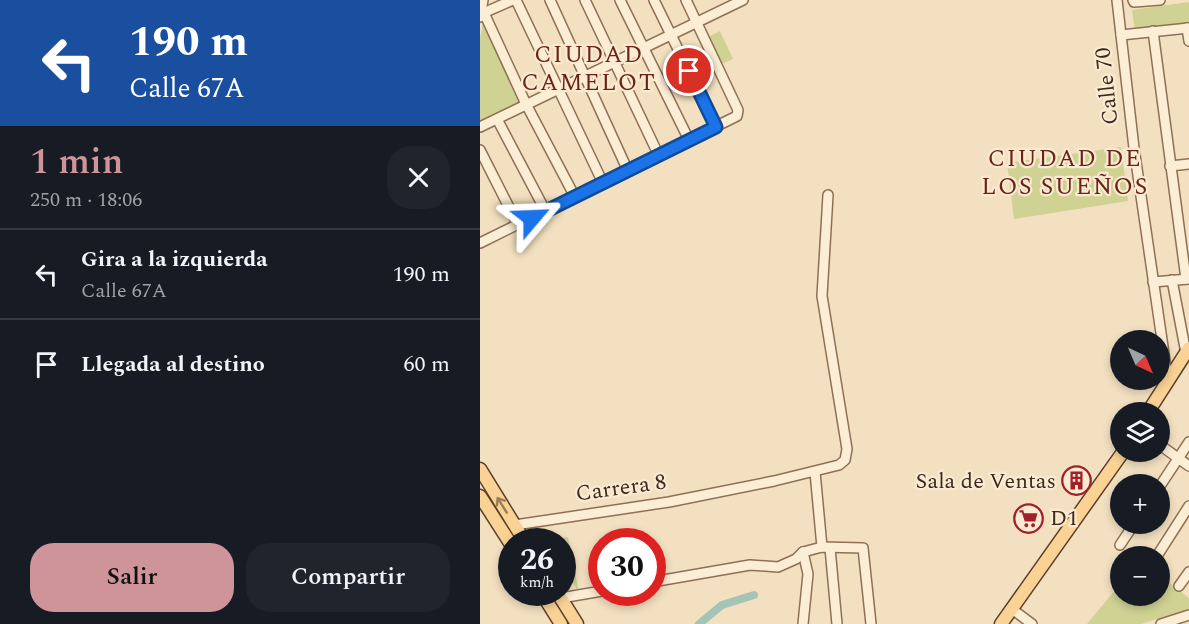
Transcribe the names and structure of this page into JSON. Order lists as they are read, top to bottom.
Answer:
{
  "streets": {
    "street": ["Calle 70", "Carrera 8"]
  },
  "districts": ["CIUDAD CAMELOT", "CIUDAD DE LOS SUEÑOS"],
  "places": {
    "building": ["Sala de Ventas"],
    "supermarket": ["D1"]
  },
  "north": "bottom right",
  "page": {
    "turn": ["190 m", "Calle 67A"],
    "heading": ["1 min", "250 m · 18:06"],
    "list": [
      {
        "name": "Gira a la izquierda",
        "note": "Calle 67A",
        "value": "190 m"
      },
      {
        "name": "Llegada al destino",
        "value": "60 m"
      }
    ],
    "map_buttons": ["+", "−"],
    "speed": "26 km/h",
    "limit": "30",
    "buttons": ["Salir", "Compartir"]
  }
}
